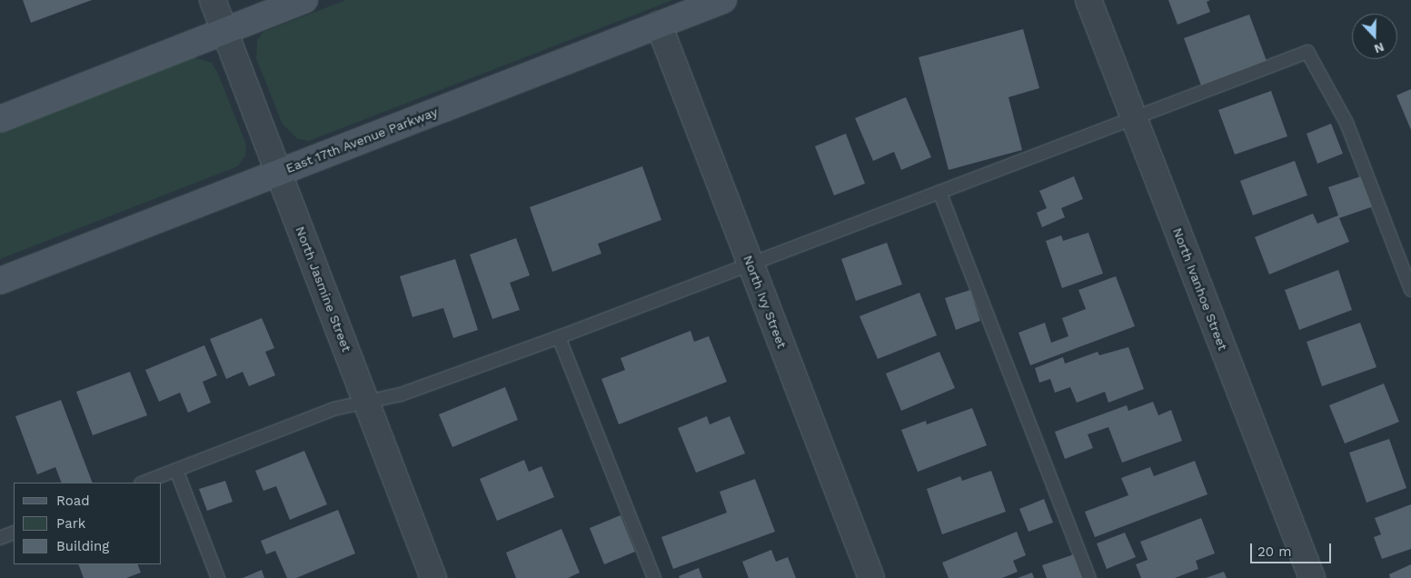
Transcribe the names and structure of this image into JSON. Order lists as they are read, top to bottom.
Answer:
{
  "streets": {
    "main road": ["East 17th Avenue Parkway"],
    "street": ["North Jasmine Street", "North Ivanhoe Street", "North Ivy Street"]
  },
  "crossings": [
    ["East 17th Avenue Parkway", "North Jasmine Street"],
    ["East 17th Avenue Parkway", "North Ivy Street"]
  ],
  "legend": ["Road", "Park", "Building"],
  "scale_bar": "20 m",
  "north": "bottom"
}
